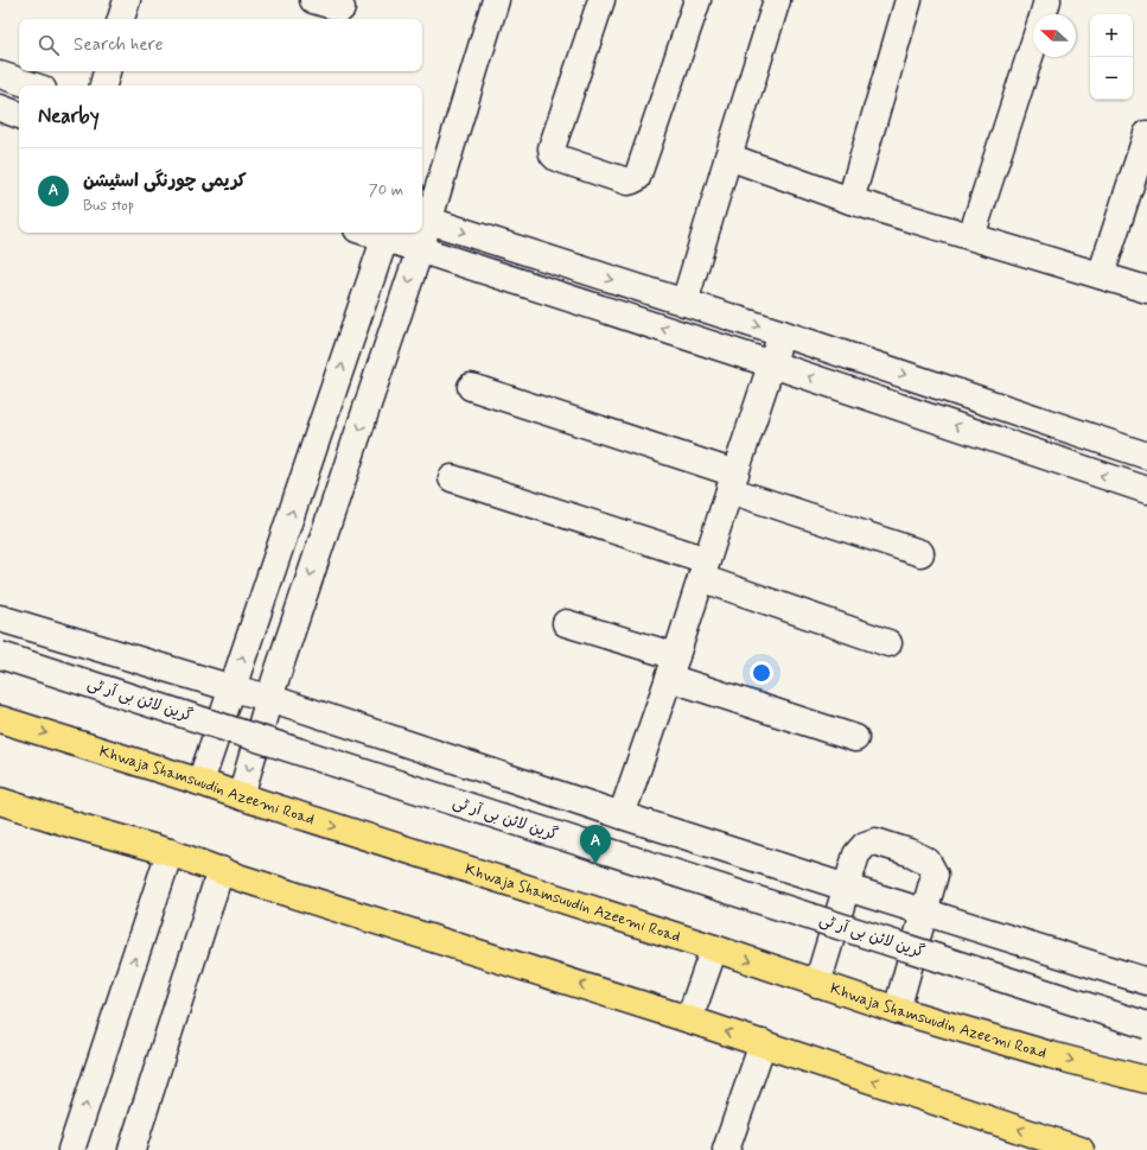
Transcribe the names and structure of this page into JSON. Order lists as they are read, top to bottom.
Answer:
{
  "streets": {
    "main road": ["Khwaja Shamsuudin Azeemi Road"],
    "street": ["گرین لائن بی آر ٹی"]
  },
  "north": "left",
  "page": {
    "map_buttons": ["+", "−"],
    "search": "Search here",
    "heading": "Nearby",
    "list": [
      {
        "mark": "A",
        "name": "کریمی چورنگی اسٹیشن",
        "note": "Bus stop",
        "value": "70 m"
      }
    ],
    "pins": "A"
  }
}
